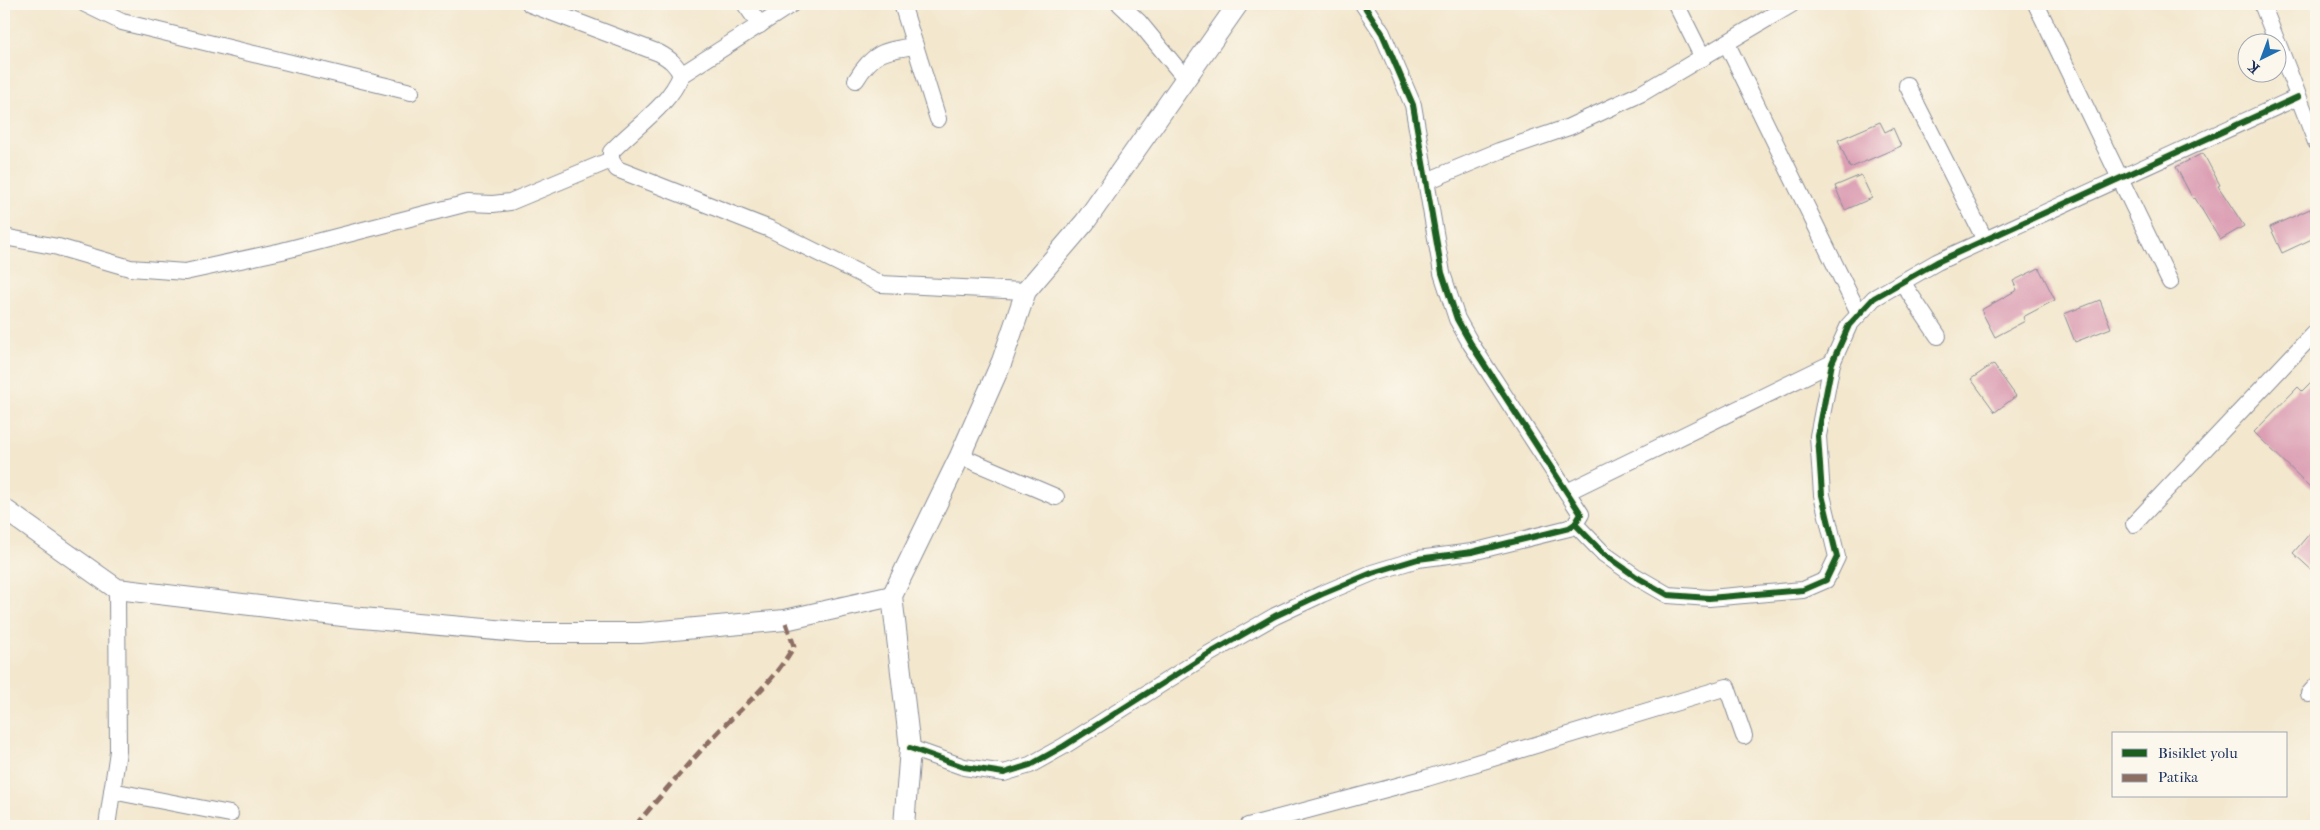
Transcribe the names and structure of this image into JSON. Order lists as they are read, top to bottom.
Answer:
{
  "legend": ["Bisiklet yolu", "Patika"],
  "north": "bottom left"
}
